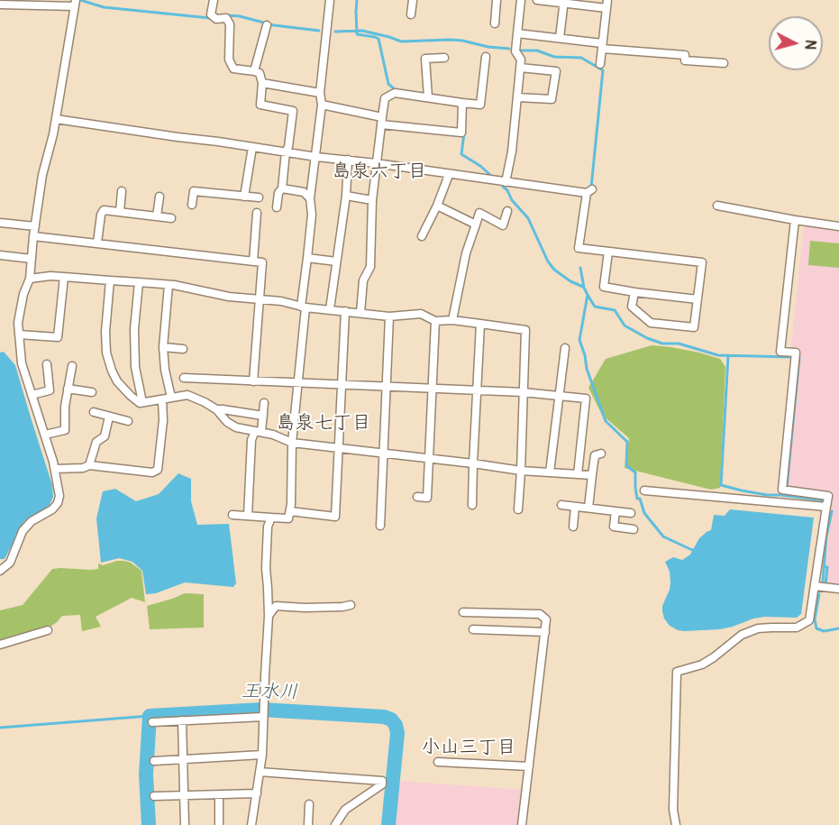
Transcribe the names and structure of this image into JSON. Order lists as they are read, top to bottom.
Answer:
{
  "districts": ["島泉六丁目", "島泉七丁目", "小山三丁目"],
  "water": ["王水川"],
  "north": "right"
}
